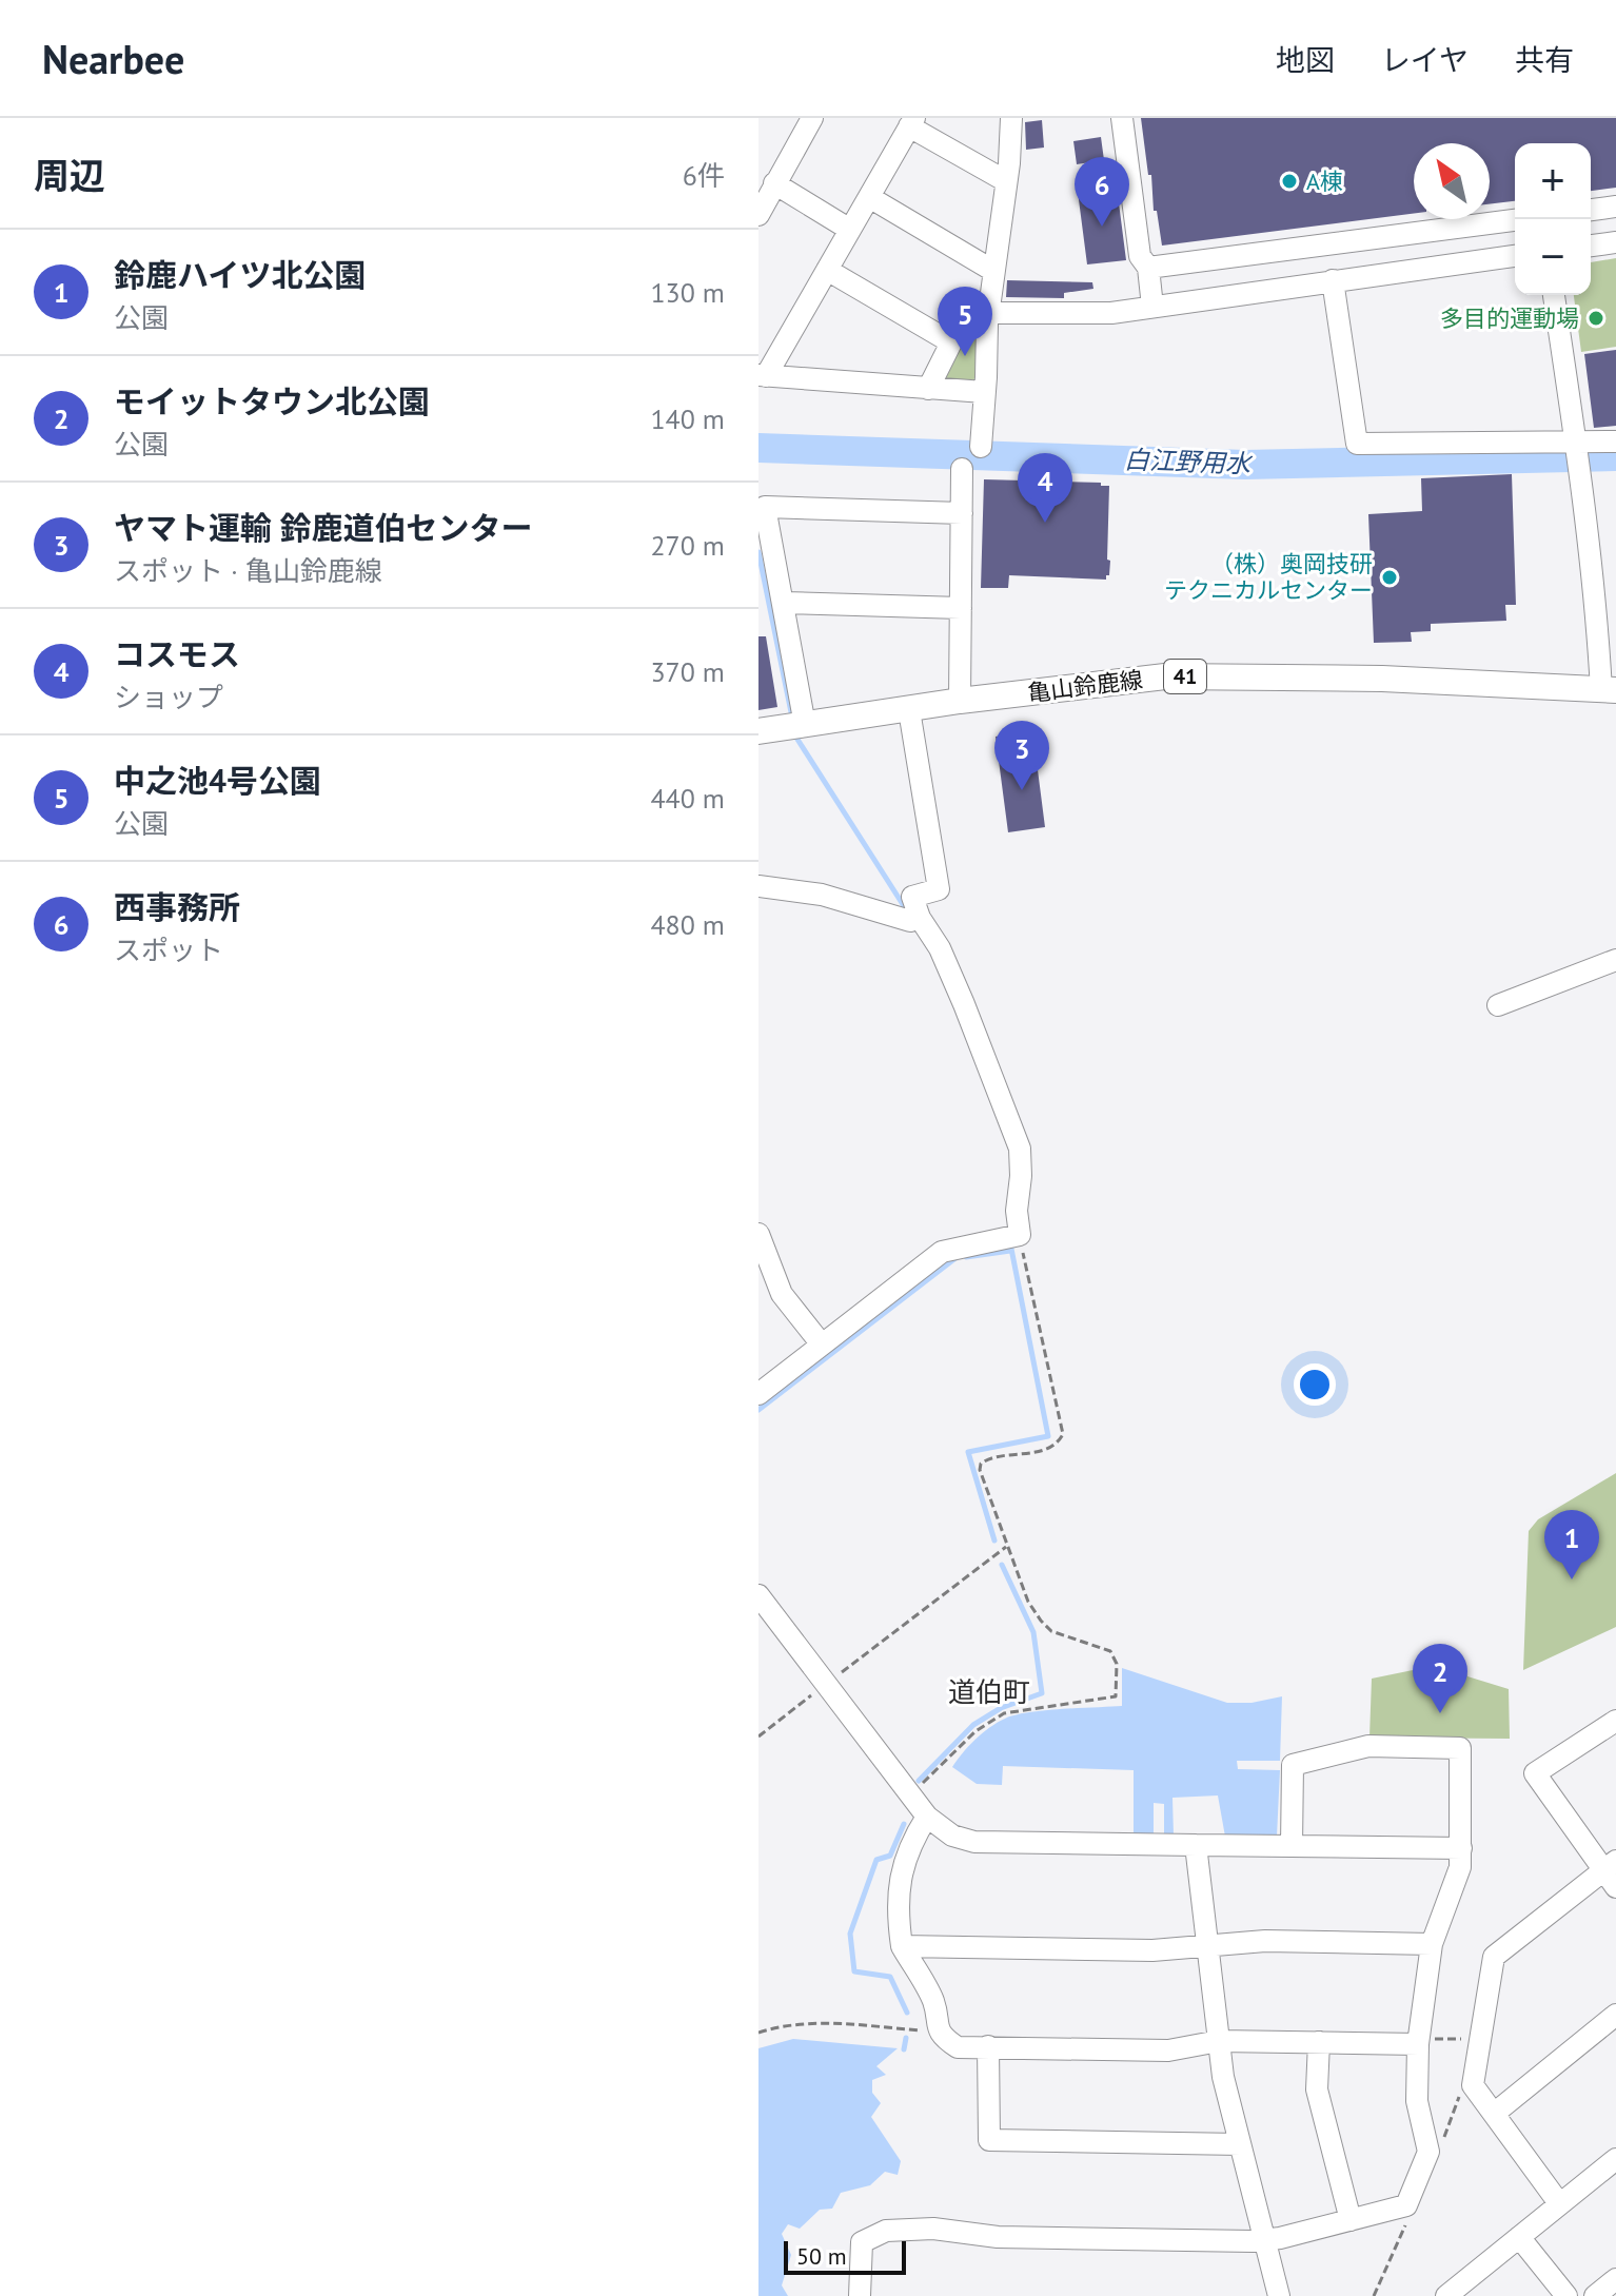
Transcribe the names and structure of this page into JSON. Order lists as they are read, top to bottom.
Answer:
{
  "streets": {
    "main road": ["41", "亀山鈴鹿線"]
  },
  "districts": ["道伯町"],
  "water": ["白江野用水"],
  "places": ["A棟", "多目的運動場", "（株）奥岡技研 テクニカルセンター"],
  "scale_bar": "50 m",
  "north": "top left",
  "page": {
    "header": "Nearbee",
    "nav": ["地図", "レイヤ", "共有"],
    "heading": ["周辺", "6件"],
    "map_buttons": ["+", "−"],
    "pins": [
      "6",
      "5",
      "4",
      "3",
      "1",
      "2"
    ],
    "list": [
      {
        "mark": "1",
        "name": "鈴鹿ハイツ北公園",
        "note": "公園",
        "value": "130 m"
      },
      {
        "mark": "2",
        "name": "モイットタウン北公園",
        "note": "公園",
        "value": "140 m"
      },
      {
        "mark": "3",
        "name": "ヤマト運輸 鈴鹿道伯センター",
        "note": "スポット · 亀山鈴鹿線",
        "value": "270 m"
      },
      {
        "mark": "4",
        "name": "コスモス",
        "note": "ショップ",
        "value": "370 m"
      },
      {
        "mark": "5",
        "name": "中之池4号公園",
        "note": "公園",
        "value": "440 m"
      },
      {
        "mark": "6",
        "name": "西事務所",
        "note": "スポット",
        "value": "480 m"
      }
    ],
    "scale": "50 m"
  }
}
